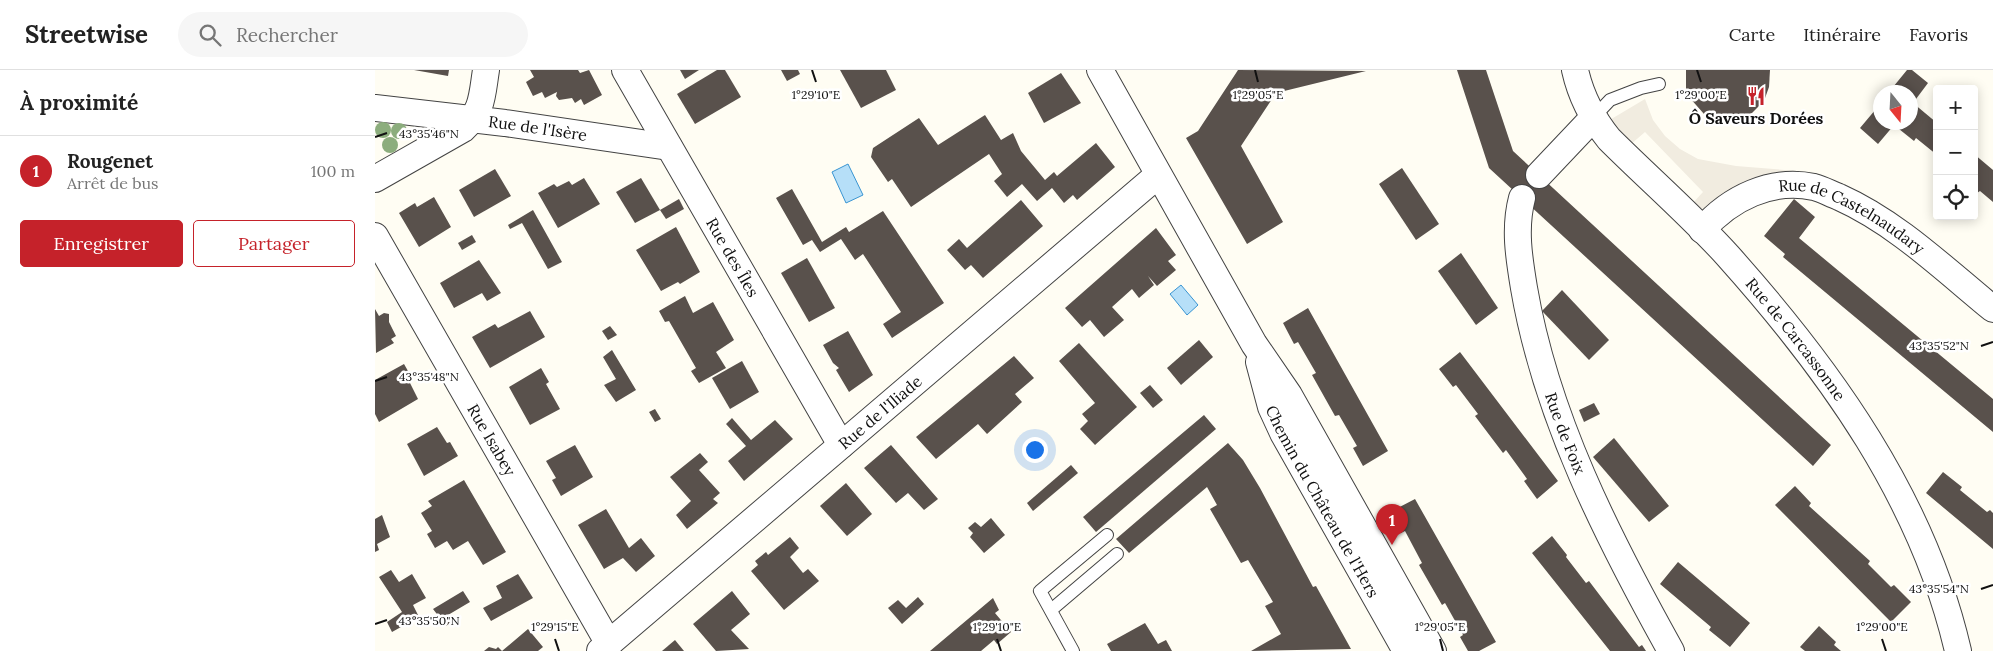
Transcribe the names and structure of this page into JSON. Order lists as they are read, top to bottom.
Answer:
{
  "streets": {
    "street": [
      "Rue de l'Isère",
      "Rue de Castelnaudary",
      "Rue des Îles",
      "Rue de Carcassonne",
      "Rue de l'Iliade",
      "Rue de Foix",
      "Rue Isabey",
      "Chemin du Château de l'Hers"
    ]
  },
  "crossings": [
    ["Rue de l'Isère", "Rue des Îles"],
    ["Rue de Castelnaudary", "Rue de Carcassonne"],
    ["Rue des Îles", "Rue de l'Iliade"],
    ["Rue de l'Iliade", "Rue Isabey"],
    ["Rue de l'Iliade", "Chemin du Château de l'Hers"]
  ],
  "places": {
    "restaurant": ["Ô Saveurs Dorées"]
  },
  "north": "bottom",
  "page": {
    "header": "Streetwise",
    "search": "Rechercher",
    "nav": ["Carte", "Itinéraire", "Favoris"],
    "heading": "À proximité",
    "map_buttons": ["+", "−"],
    "list": [
      {
        "mark": "1",
        "name": "Rougenet",
        "note": "Arrêt de bus",
        "value": "100 m"
      }
    ],
    "buttons": ["Enregistrer", "Partager"],
    "pins": "1"
  },
  "coordinates": [
    "1°29'10\"E",
    "1°29'05\"E",
    "1°29'00\"E",
    "43°35'46\"N",
    "43°35'52\"N",
    "43°35'48\"N",
    "43°35'54\"N",
    "43°35'50\"N",
    "1°29'15\"E"
  ]
}
